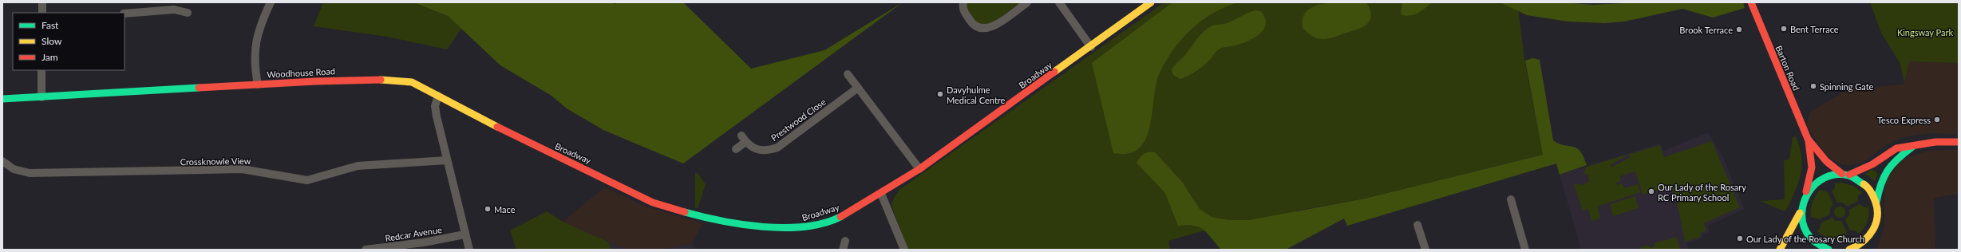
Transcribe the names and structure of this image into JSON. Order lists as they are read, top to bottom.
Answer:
{
  "streets": {
    "street": [
      "Barton Road",
      "Woodhouse Road",
      "Broadway",
      "Prestwood Close",
      "Crossknowle View",
      "Redcar Avenue"
    ]
  },
  "crossings": [
    ["Woodhouse Road", "Broadway"]
  ],
  "parks": ["Kingsway Park"],
  "places": [
    "Bent Terrace",
    "Brook Terrace",
    "Spinning Gate",
    "Davyhulme Medical Centre",
    "Tesco Express",
    "Our Lady of the Rosary RC Primary School",
    "Mace",
    "Our Lady of the Rosary Church"
  ],
  "legend": ["Fast", "Slow", "Jam"]
}
